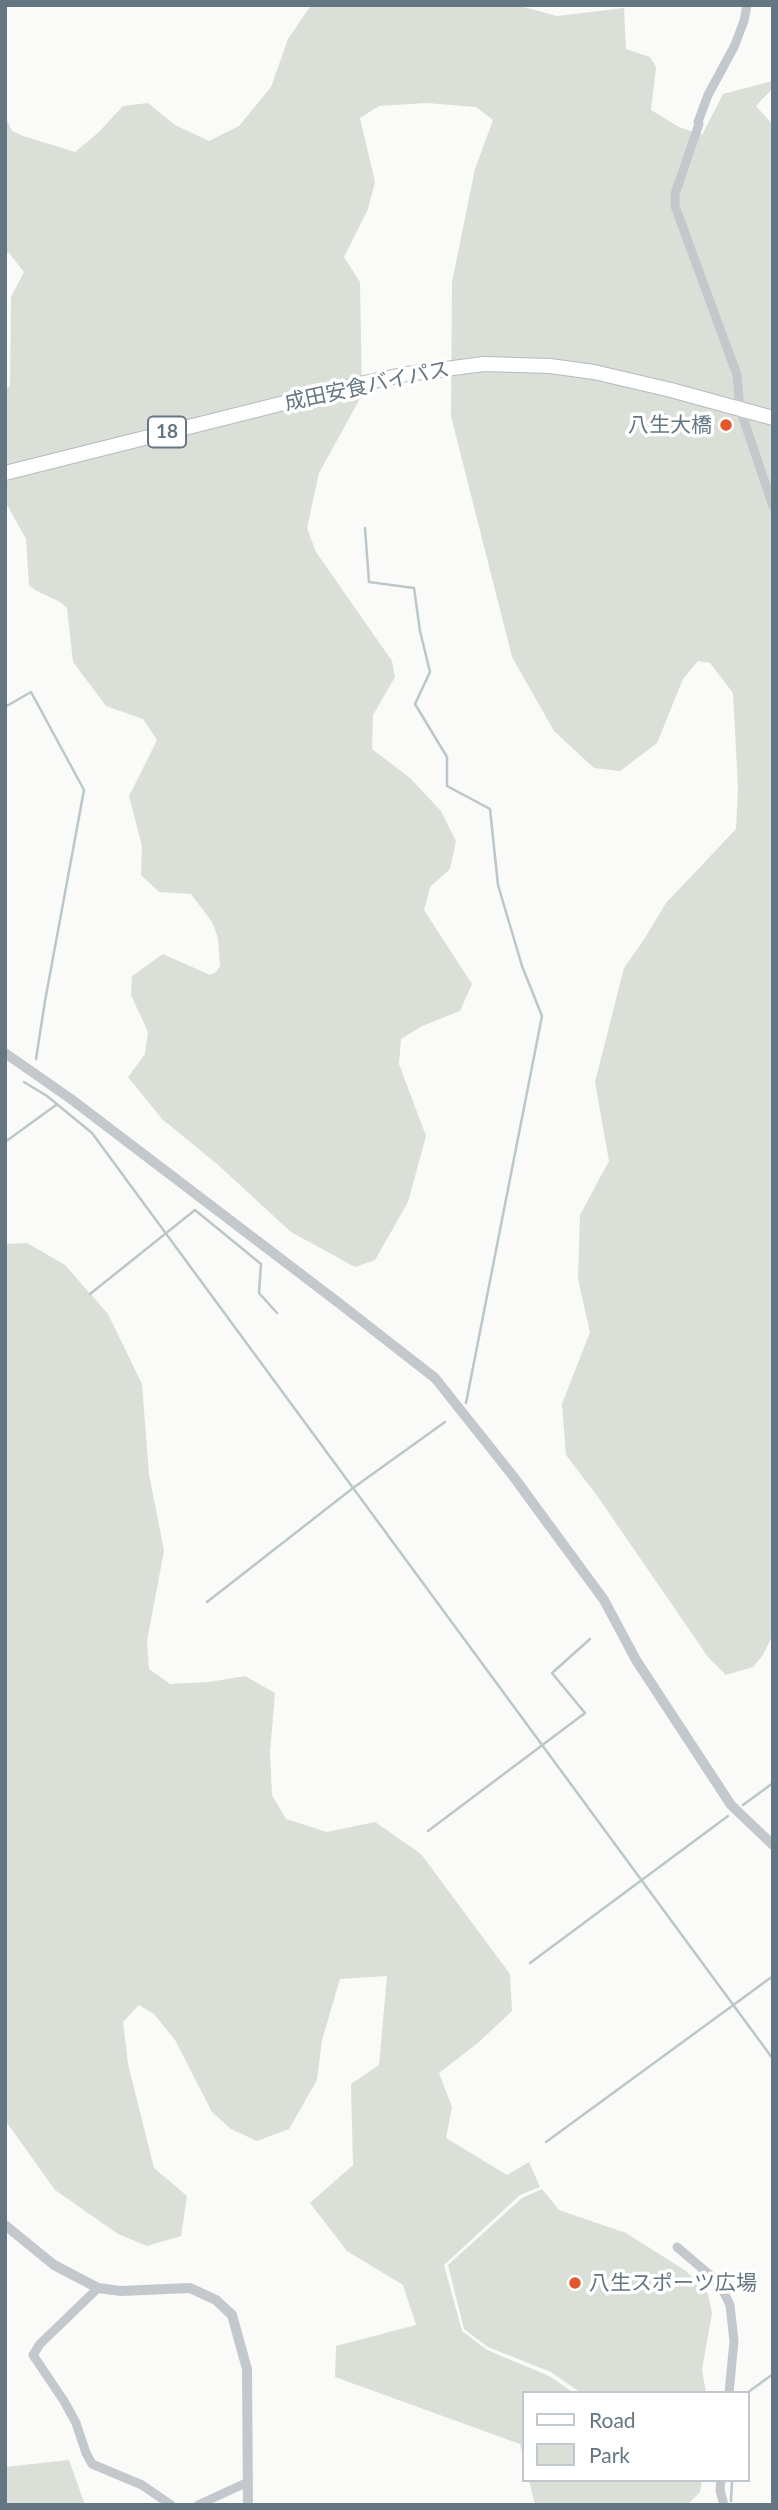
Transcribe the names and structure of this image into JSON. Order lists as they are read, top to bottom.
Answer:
{
  "streets": {
    "main road": ["成田安食バイパス", "18"]
  },
  "places": ["八生大橋", "八生スポーツ広場"],
  "legend": ["Road", "Park"]
}
